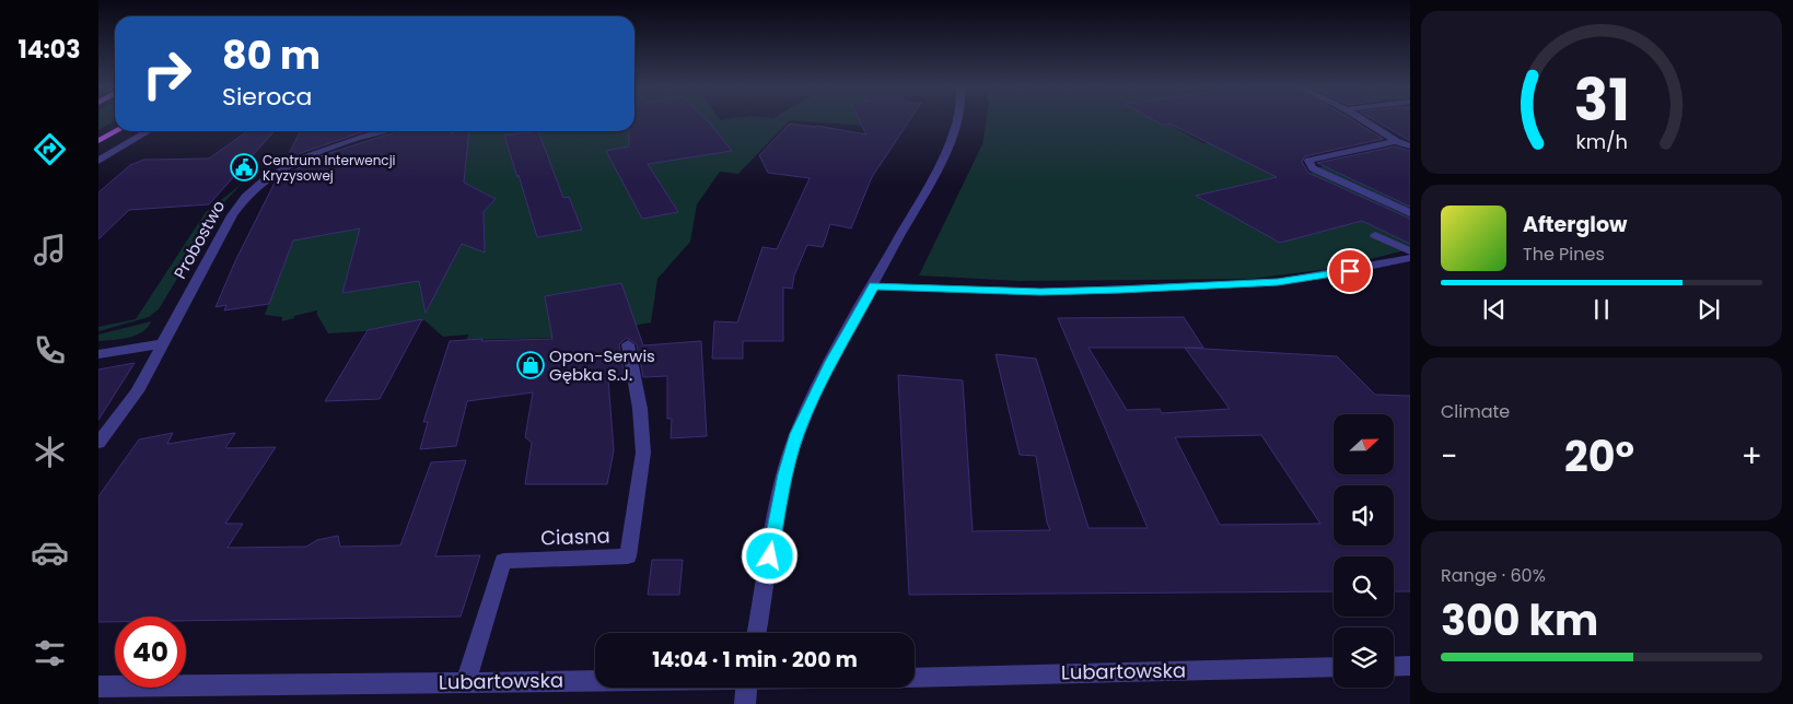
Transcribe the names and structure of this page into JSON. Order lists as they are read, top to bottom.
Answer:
{
  "streets": {
    "street": ["Probostwo", "Ciasna", "Lubartowska"]
  },
  "crossings": [
    ["Ciasna", "Lubartowska"]
  ],
  "places": {
    "public building": ["Centrum Interwencji Kryzysowej"],
    "shop": ["Opon-Serwis Gębka S.J."]
  },
  "north": "right",
  "page": {
    "tabs": "14:03",
    "turn": ["80 m", "Sieroca"],
    "song": ["Afterglow", "The Pines"],
    "tile": [
      "Climate",
      ["Range · 60%", "300 km"]
    ],
    "heat": ["−", "20°", "+"],
    "limit": "40",
    "trip": "14:04 · 1 min · 200 m",
    "gauge": ["31", "km/h"]
  }
}
